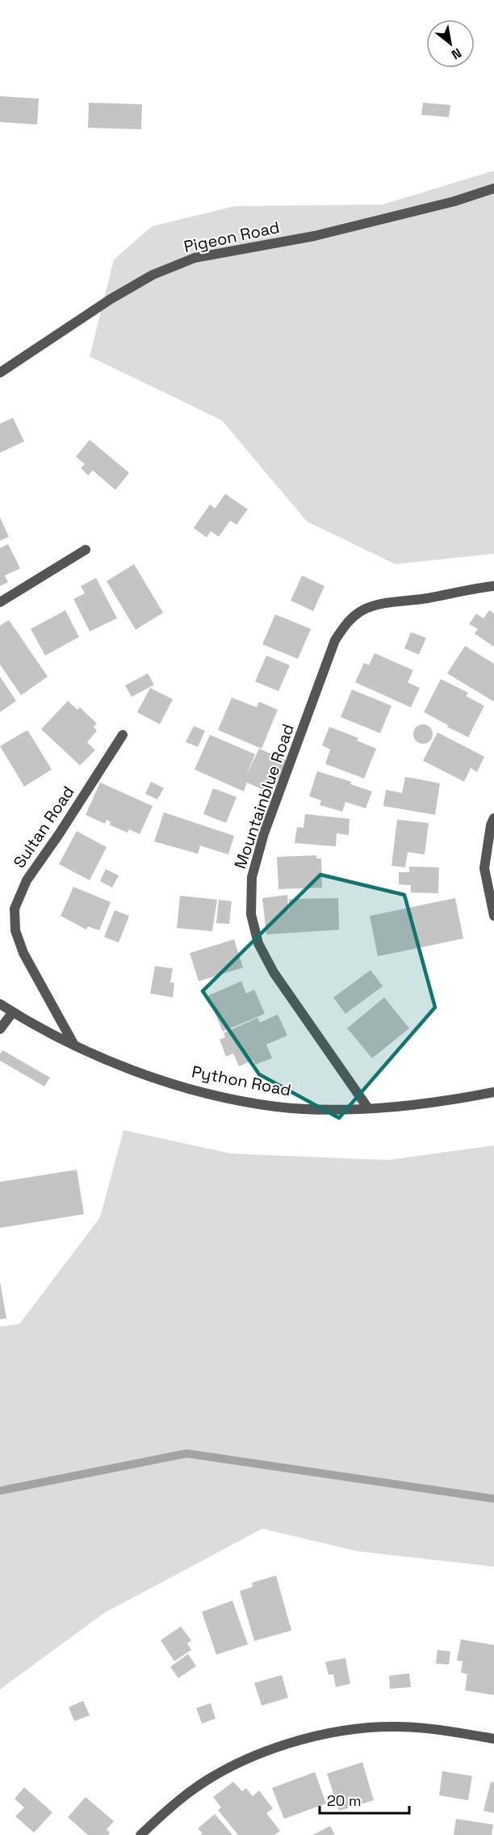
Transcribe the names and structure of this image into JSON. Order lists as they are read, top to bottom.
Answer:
{
  "streets": {
    "street": [
      "Pigeon Road",
      "Mountainblue Road",
      "Sultan Road",
      "Python Road"
    ]
  },
  "crossings": [
    ["Mountainblue Road", "Python Road"],
    ["Sultan Road", "Python Road"]
  ],
  "scale_bar": "20 m",
  "north": "bottom right"
}
